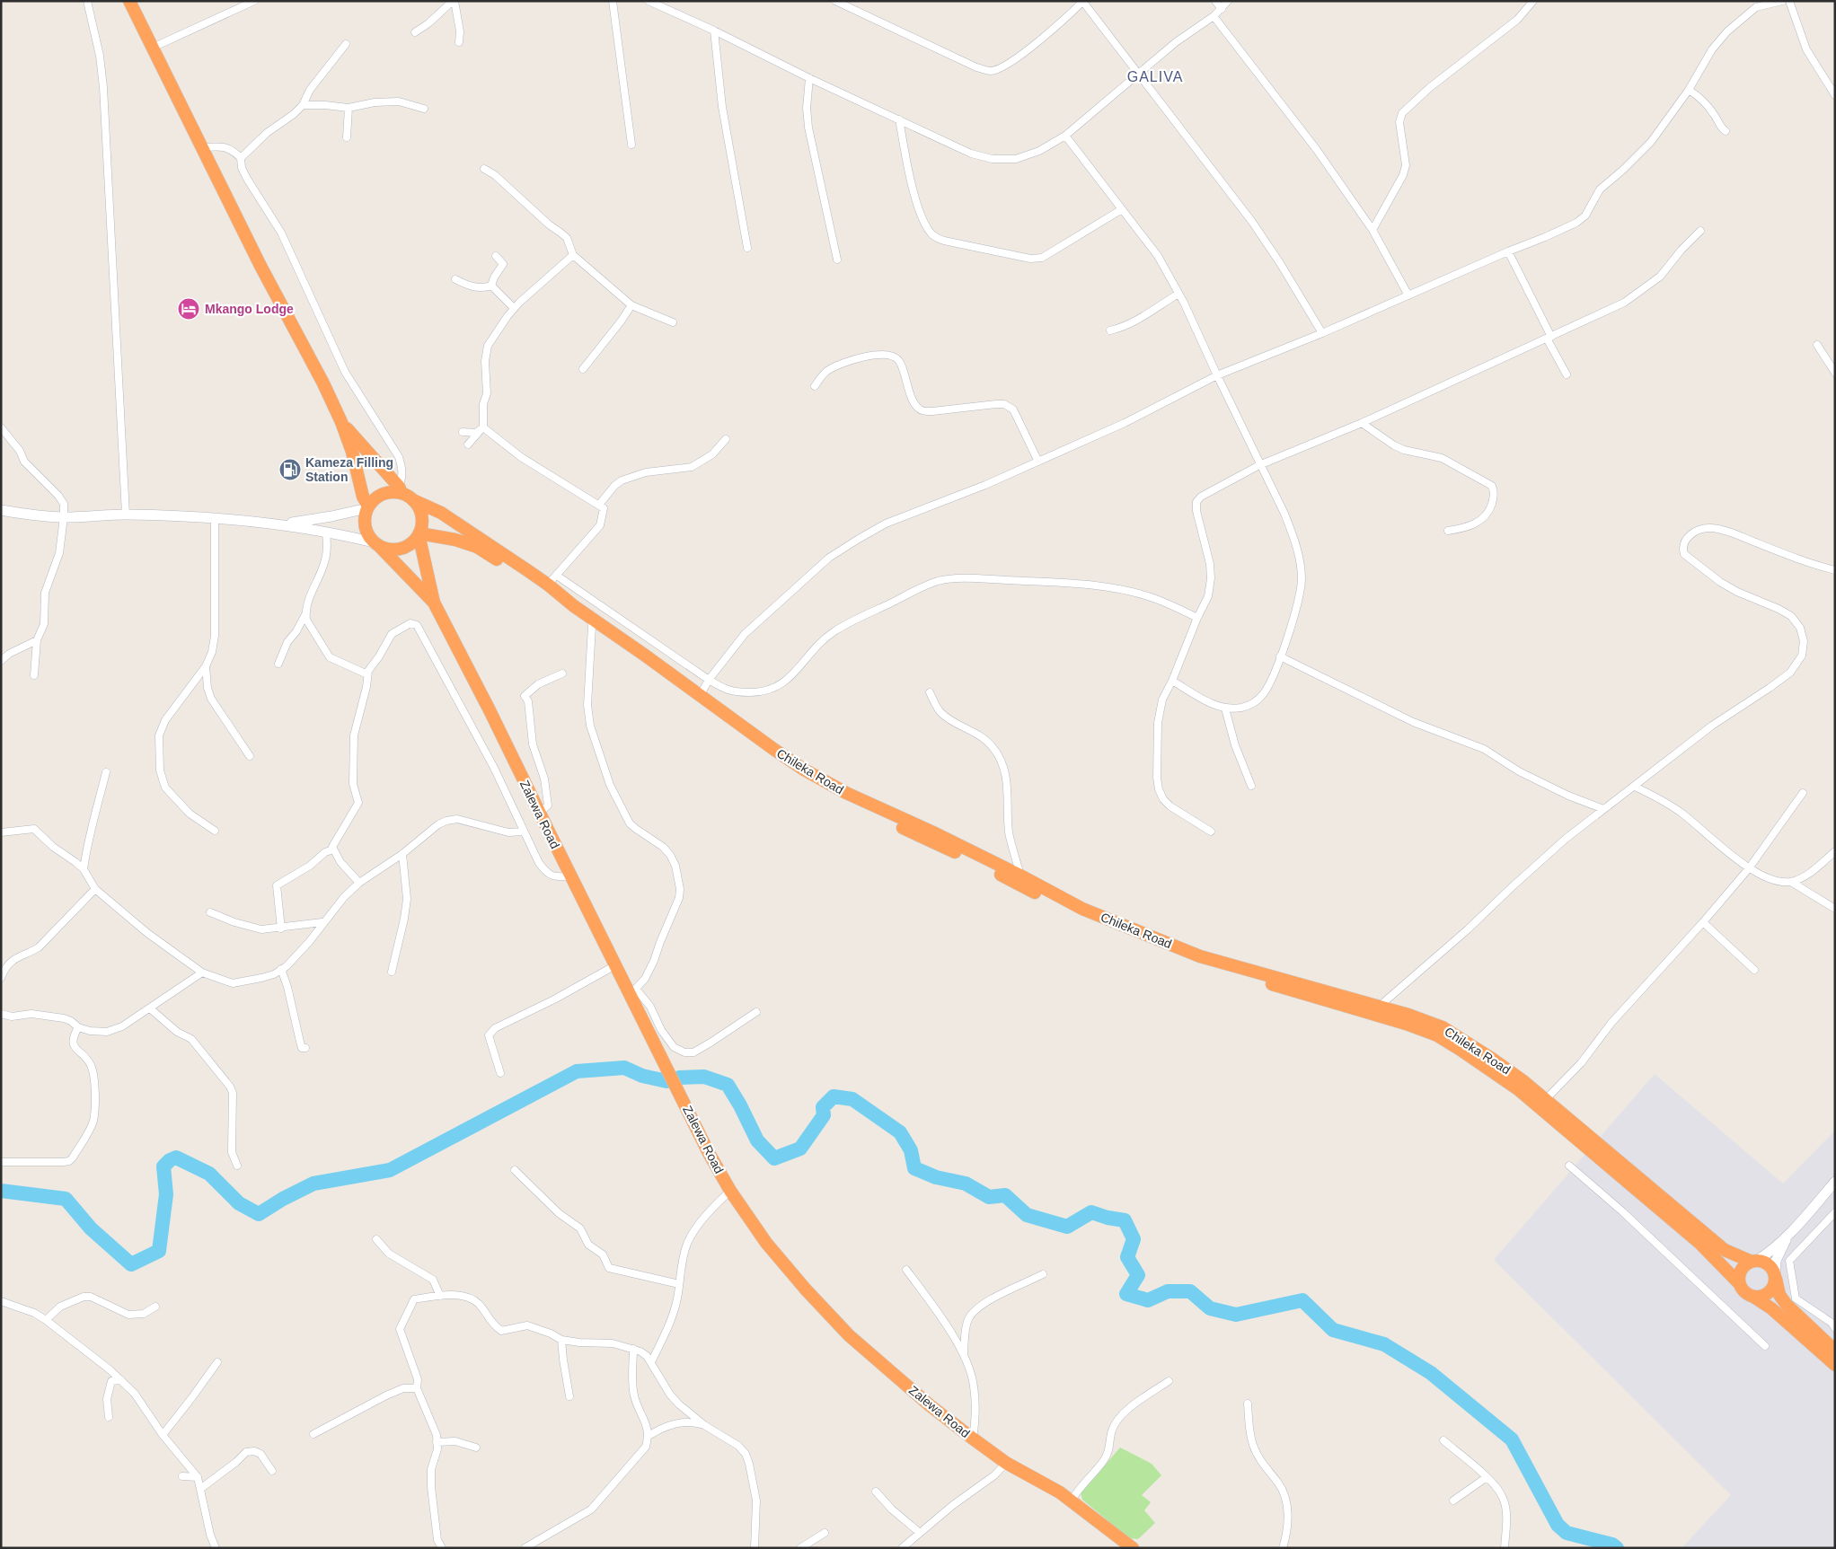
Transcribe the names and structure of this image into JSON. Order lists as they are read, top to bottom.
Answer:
{
  "streets": {
    "highway": ["Chileka Road", "Zalewa Road"]
  },
  "crossings": [
    ["Chileka Road", "Zalewa Road"]
  ],
  "districts": ["GALIVA"],
  "places": {
    "hotel": ["Mkango Lodge"],
    "fuel station": ["Kameza Filling Station"]
  }
}
